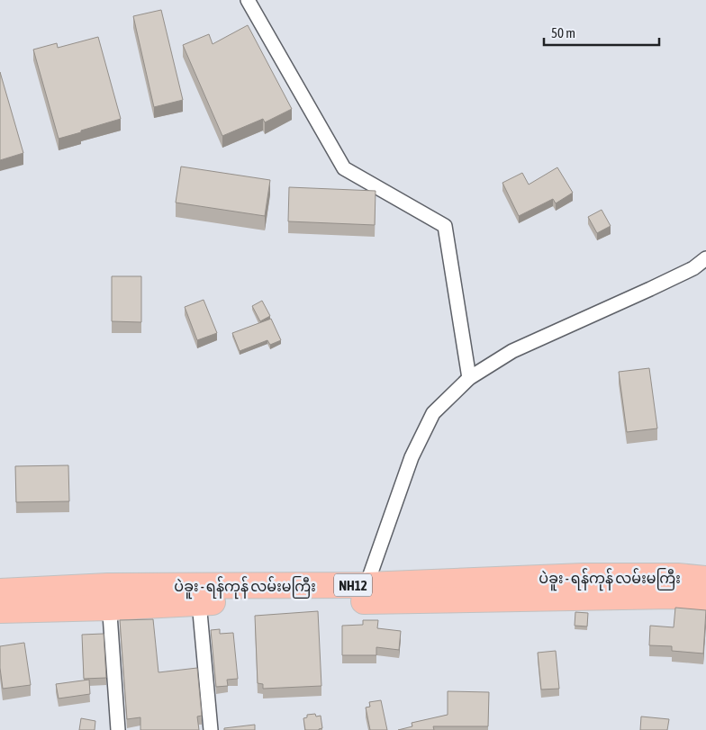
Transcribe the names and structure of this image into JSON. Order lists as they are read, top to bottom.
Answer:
{
  "streets": {
    "highway": ["ပဲခူး - ရန်ကုန် လမ်းမကြီး", "NH12"]
  },
  "scale_bar": "50 m"
}
